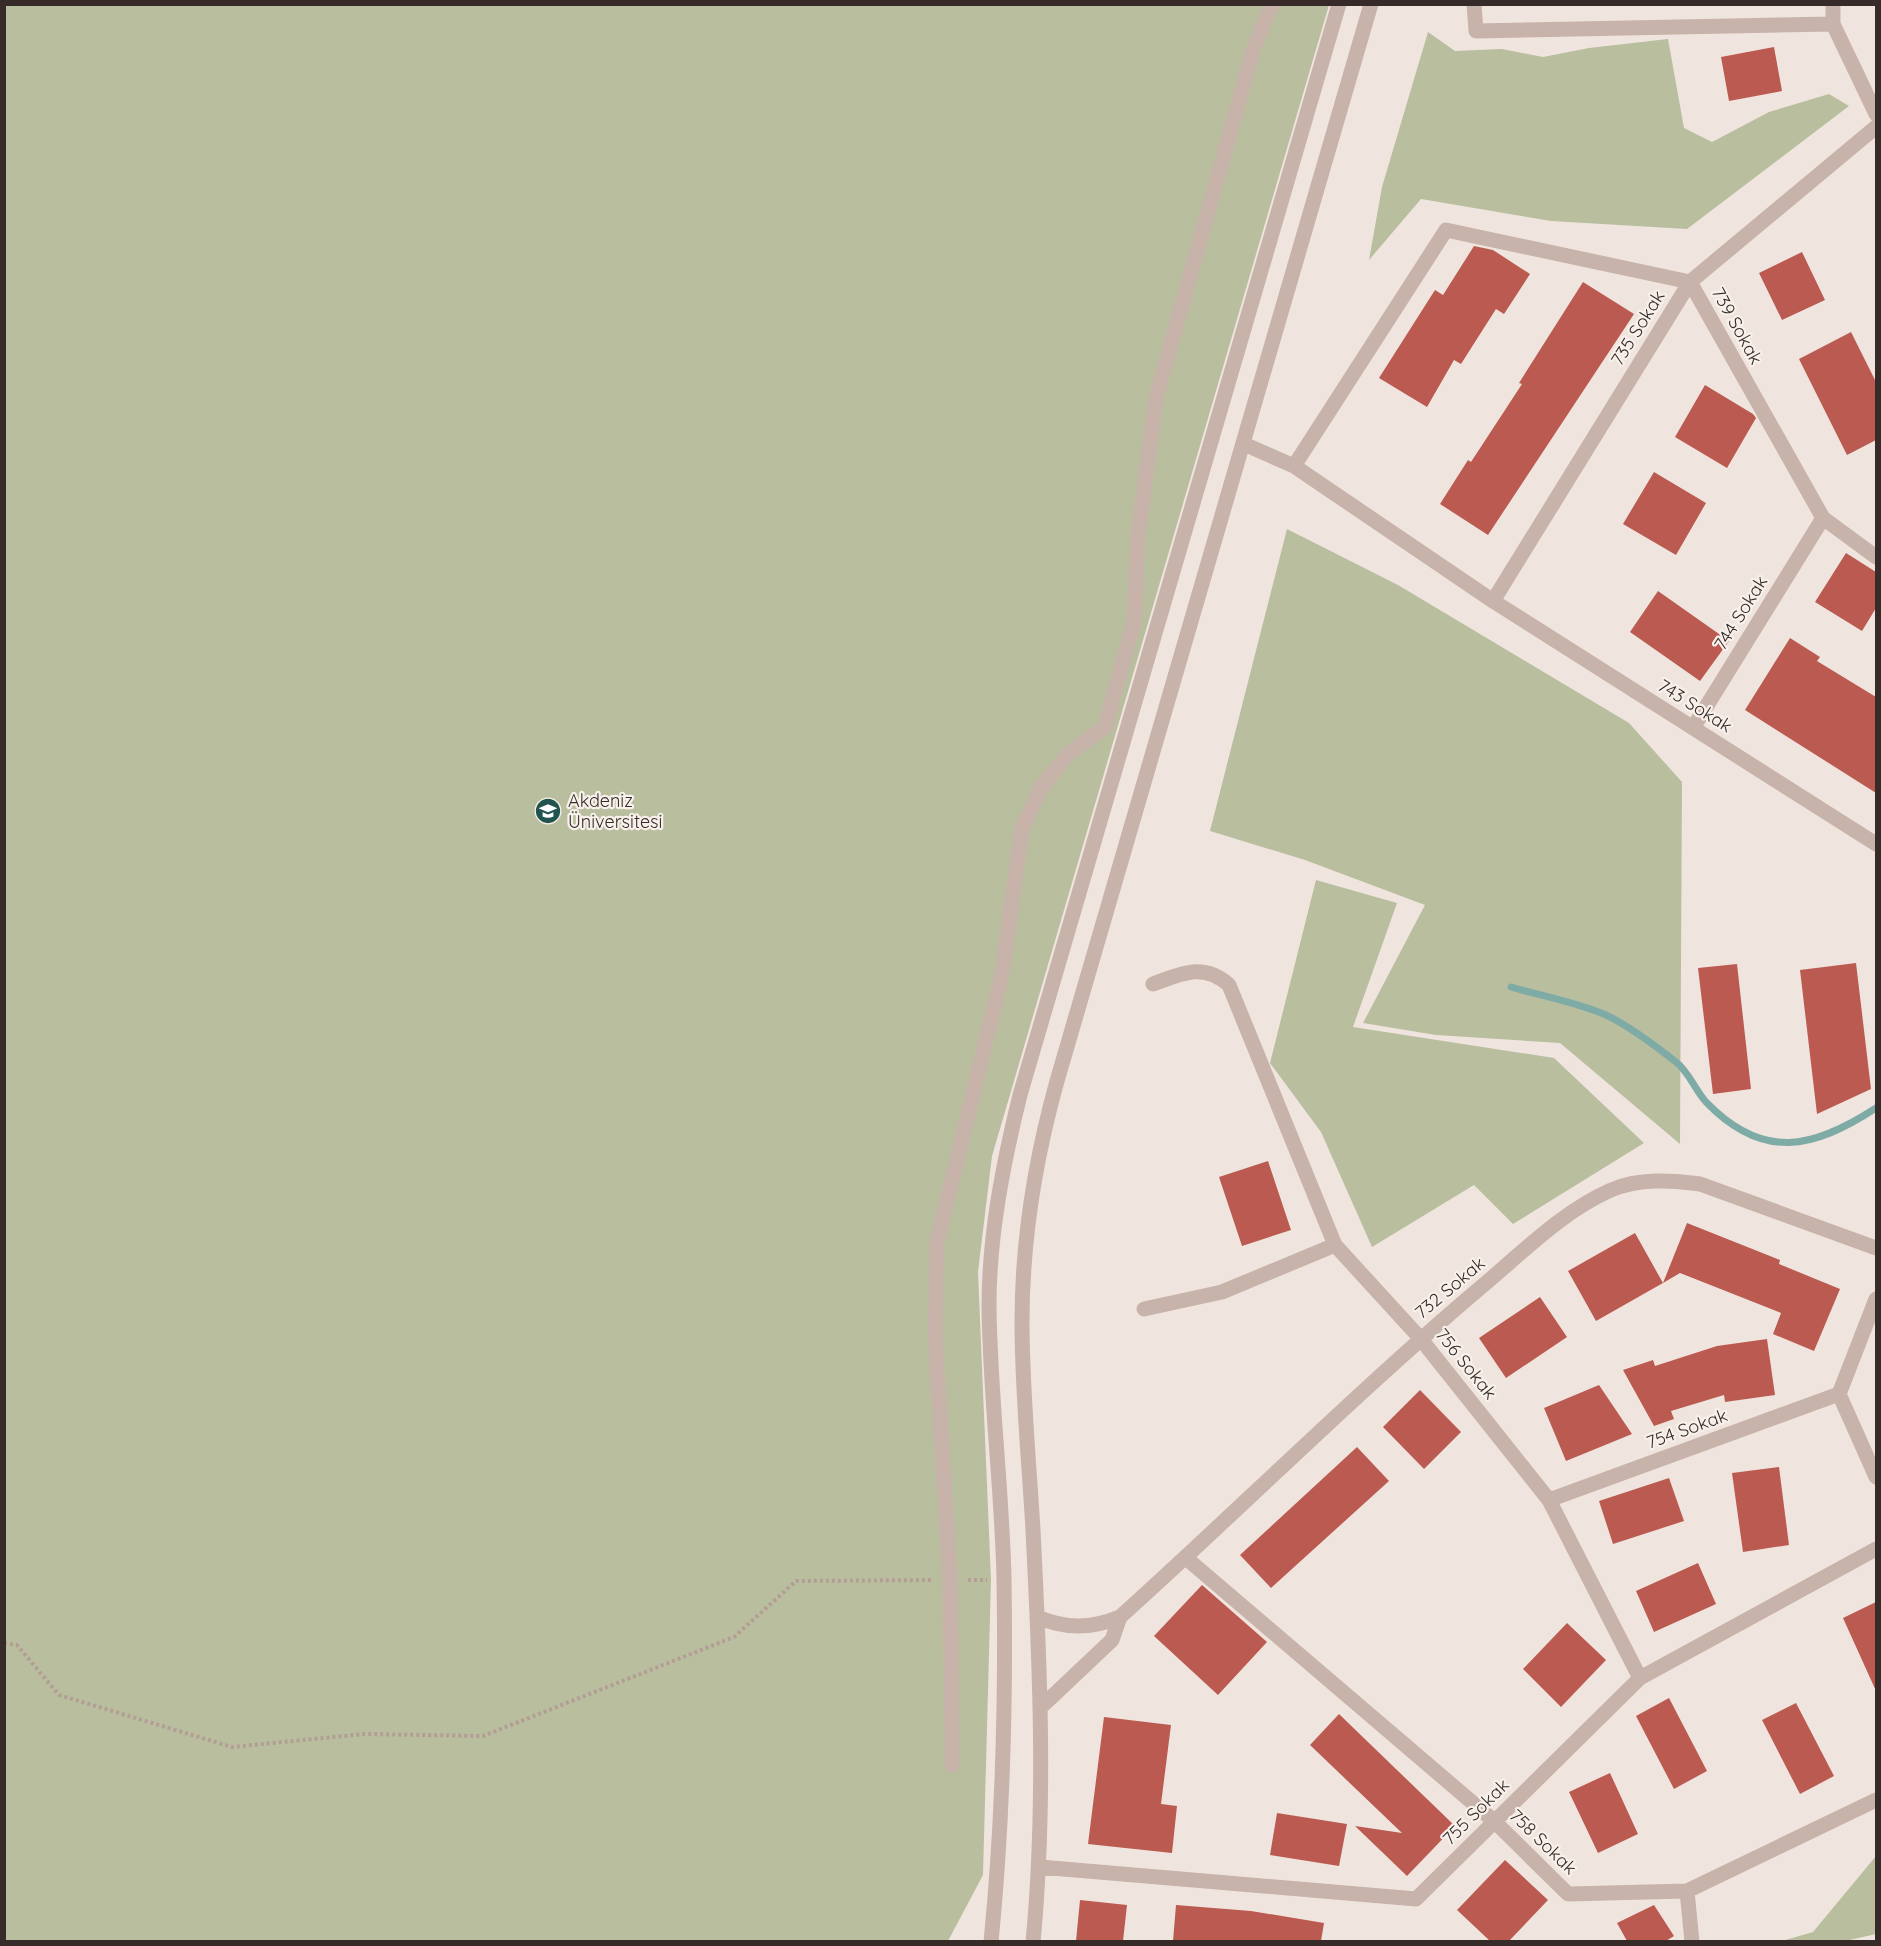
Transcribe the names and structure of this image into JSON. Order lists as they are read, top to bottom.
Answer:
{
  "streets": {
    "street": [
      "739 Sokak",
      "735 Sokak",
      "744 Sokak",
      "743 Sokak",
      "732 Sokak",
      "756 Sokak",
      "754 Sokak",
      "755 Sokak",
      "758 Sokak"
    ]
  },
  "crossings": [
    ["739 Sokak", "735 Sokak"],
    ["739 Sokak", "744 Sokak"],
    ["739 Sokak", "743 Sokak"],
    ["735 Sokak", "743 Sokak"],
    ["744 Sokak", "743 Sokak"],
    ["732 Sokak", "756 Sokak"],
    ["732 Sokak", "758 Sokak"],
    ["756 Sokak", "754 Sokak"],
    ["756 Sokak", "755 Sokak"],
    ["755 Sokak", "758 Sokak"]
  ],
  "places": {
    "school or university": ["Akdeniz Üniversitesi"]
  }
}
